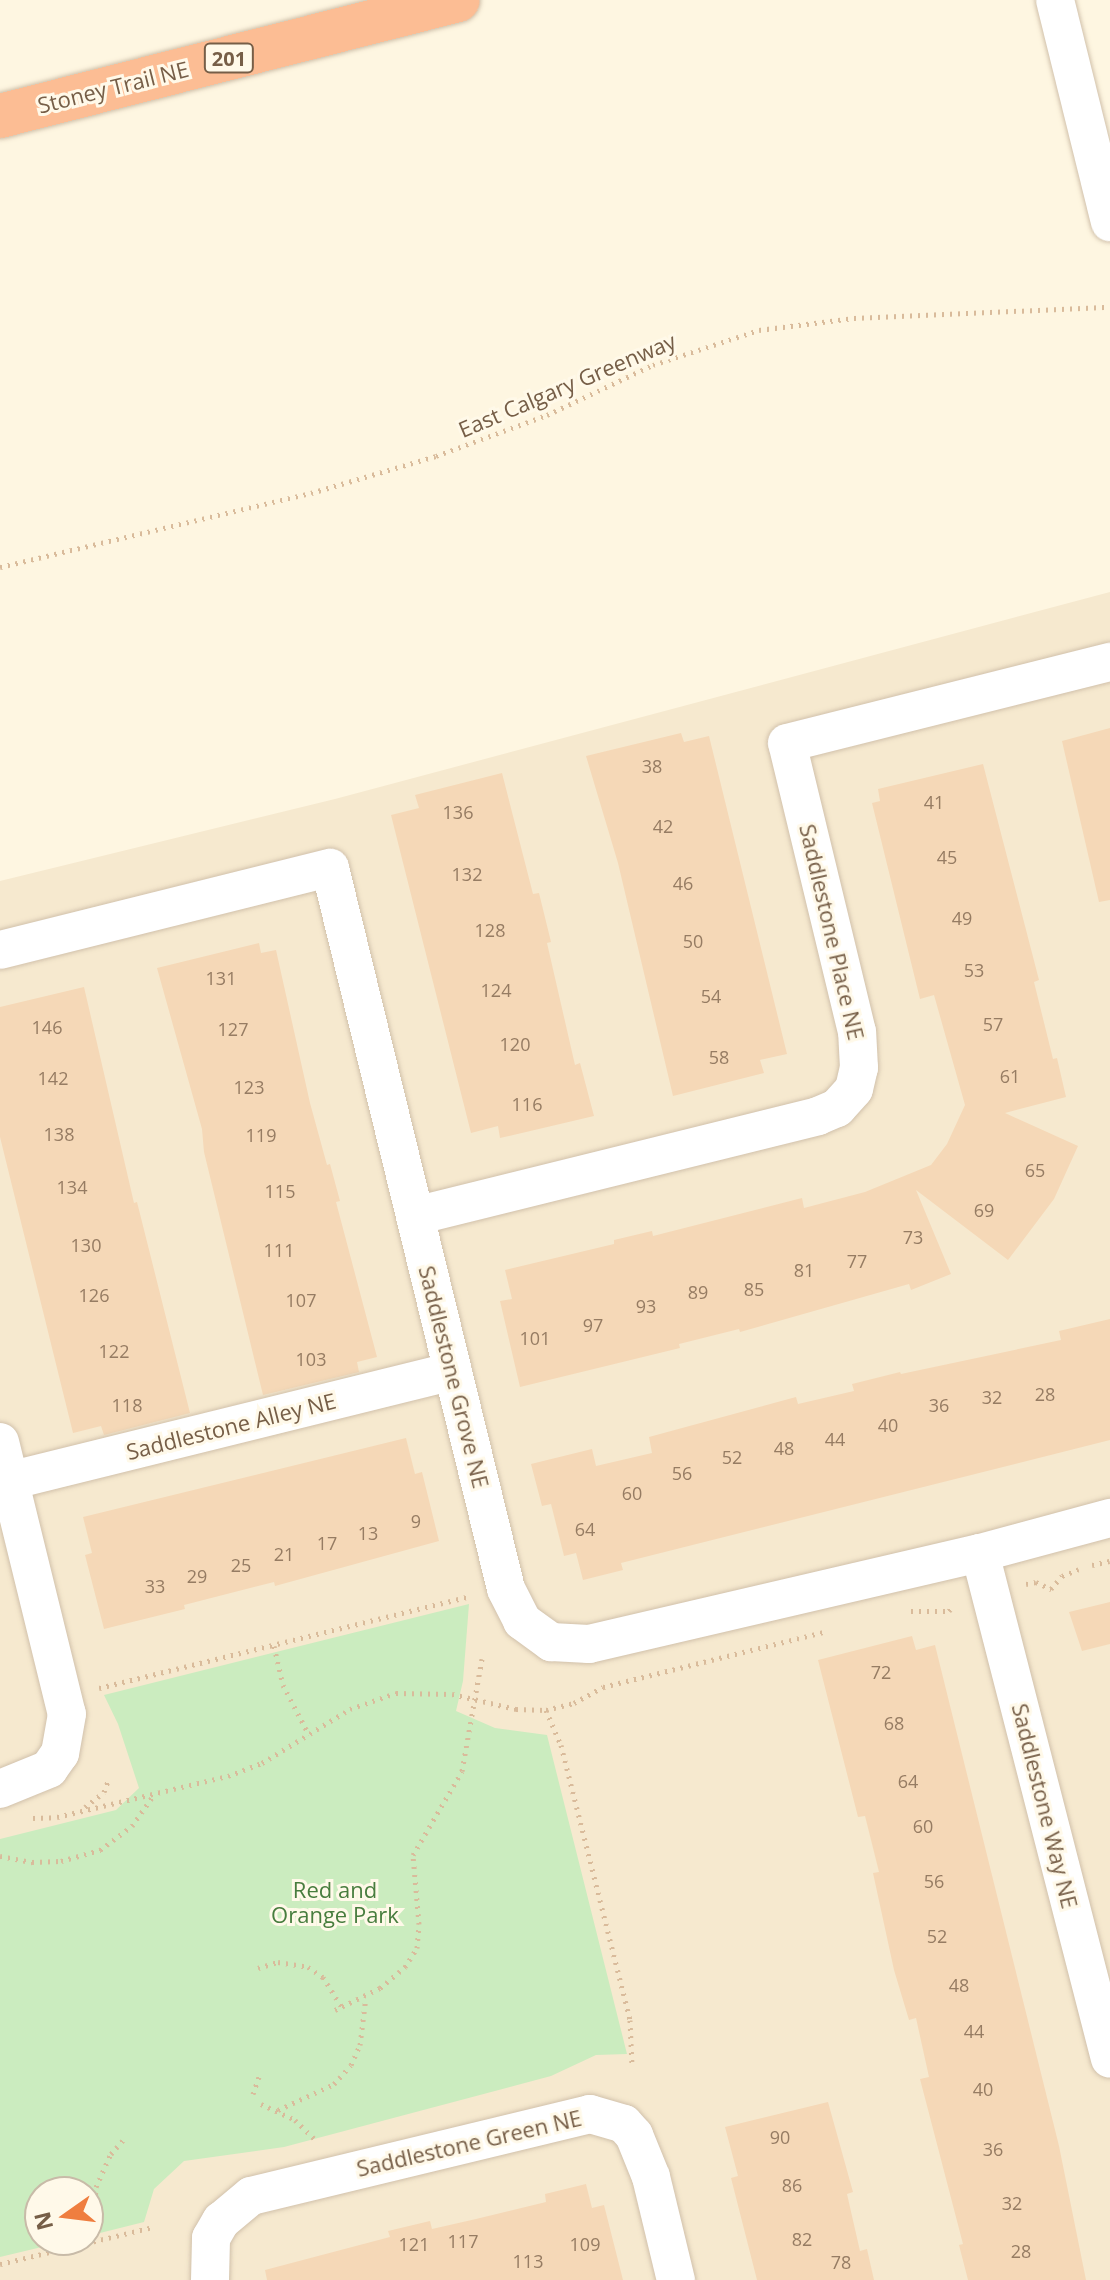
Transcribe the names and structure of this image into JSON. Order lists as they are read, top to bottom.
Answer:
{
  "streets": {
    "highway": ["201", "Stoney Trail NE"],
    "street": [
      "Saddlestone Place NE",
      "Saddlestone Grove NE",
      "Saddlestone Alley NE",
      "Saddlestone Way NE",
      "Saddlestone Green NE"
    ],
    "path": ["East Calgary Greenway"]
  },
  "crossings": [
    ["Saddlestone Place NE", "Saddlestone Grove NE"],
    ["Saddlestone Grove NE", "Saddlestone Alley NE"],
    ["Saddlestone Grove NE", "Saddlestone Way NE"]
  ],
  "parks": ["Red and Orange Park"],
  "house_numbers": [
    "38",
    "41",
    "136",
    "42",
    "45",
    "132",
    "46",
    "49",
    "128",
    "50",
    "53",
    "131",
    "124",
    "54",
    "57",
    "146",
    "127",
    "120",
    "58",
    "61",
    "142",
    "123",
    "116",
    "138",
    "119",
    "65",
    "134",
    "115",
    "69",
    "73",
    "130",
    "111",
    "77",
    "81",
    "85",
    "89",
    "126",
    "107",
    "93",
    "97",
    "101",
    "122",
    "103",
    "28",
    "32",
    "118",
    "36",
    "40",
    "44",
    "48",
    "52",
    "56",
    "60",
    "9",
    "64",
    "13",
    "17",
    "21",
    "25",
    "29",
    "33",
    "72",
    "68",
    "64",
    "60",
    "56",
    "52",
    "48",
    "44",
    "40",
    "90",
    "36",
    "86",
    "32",
    "82",
    "117",
    "121",
    "109",
    "28",
    "113",
    "78"
  ],
  "north": "left"
}
